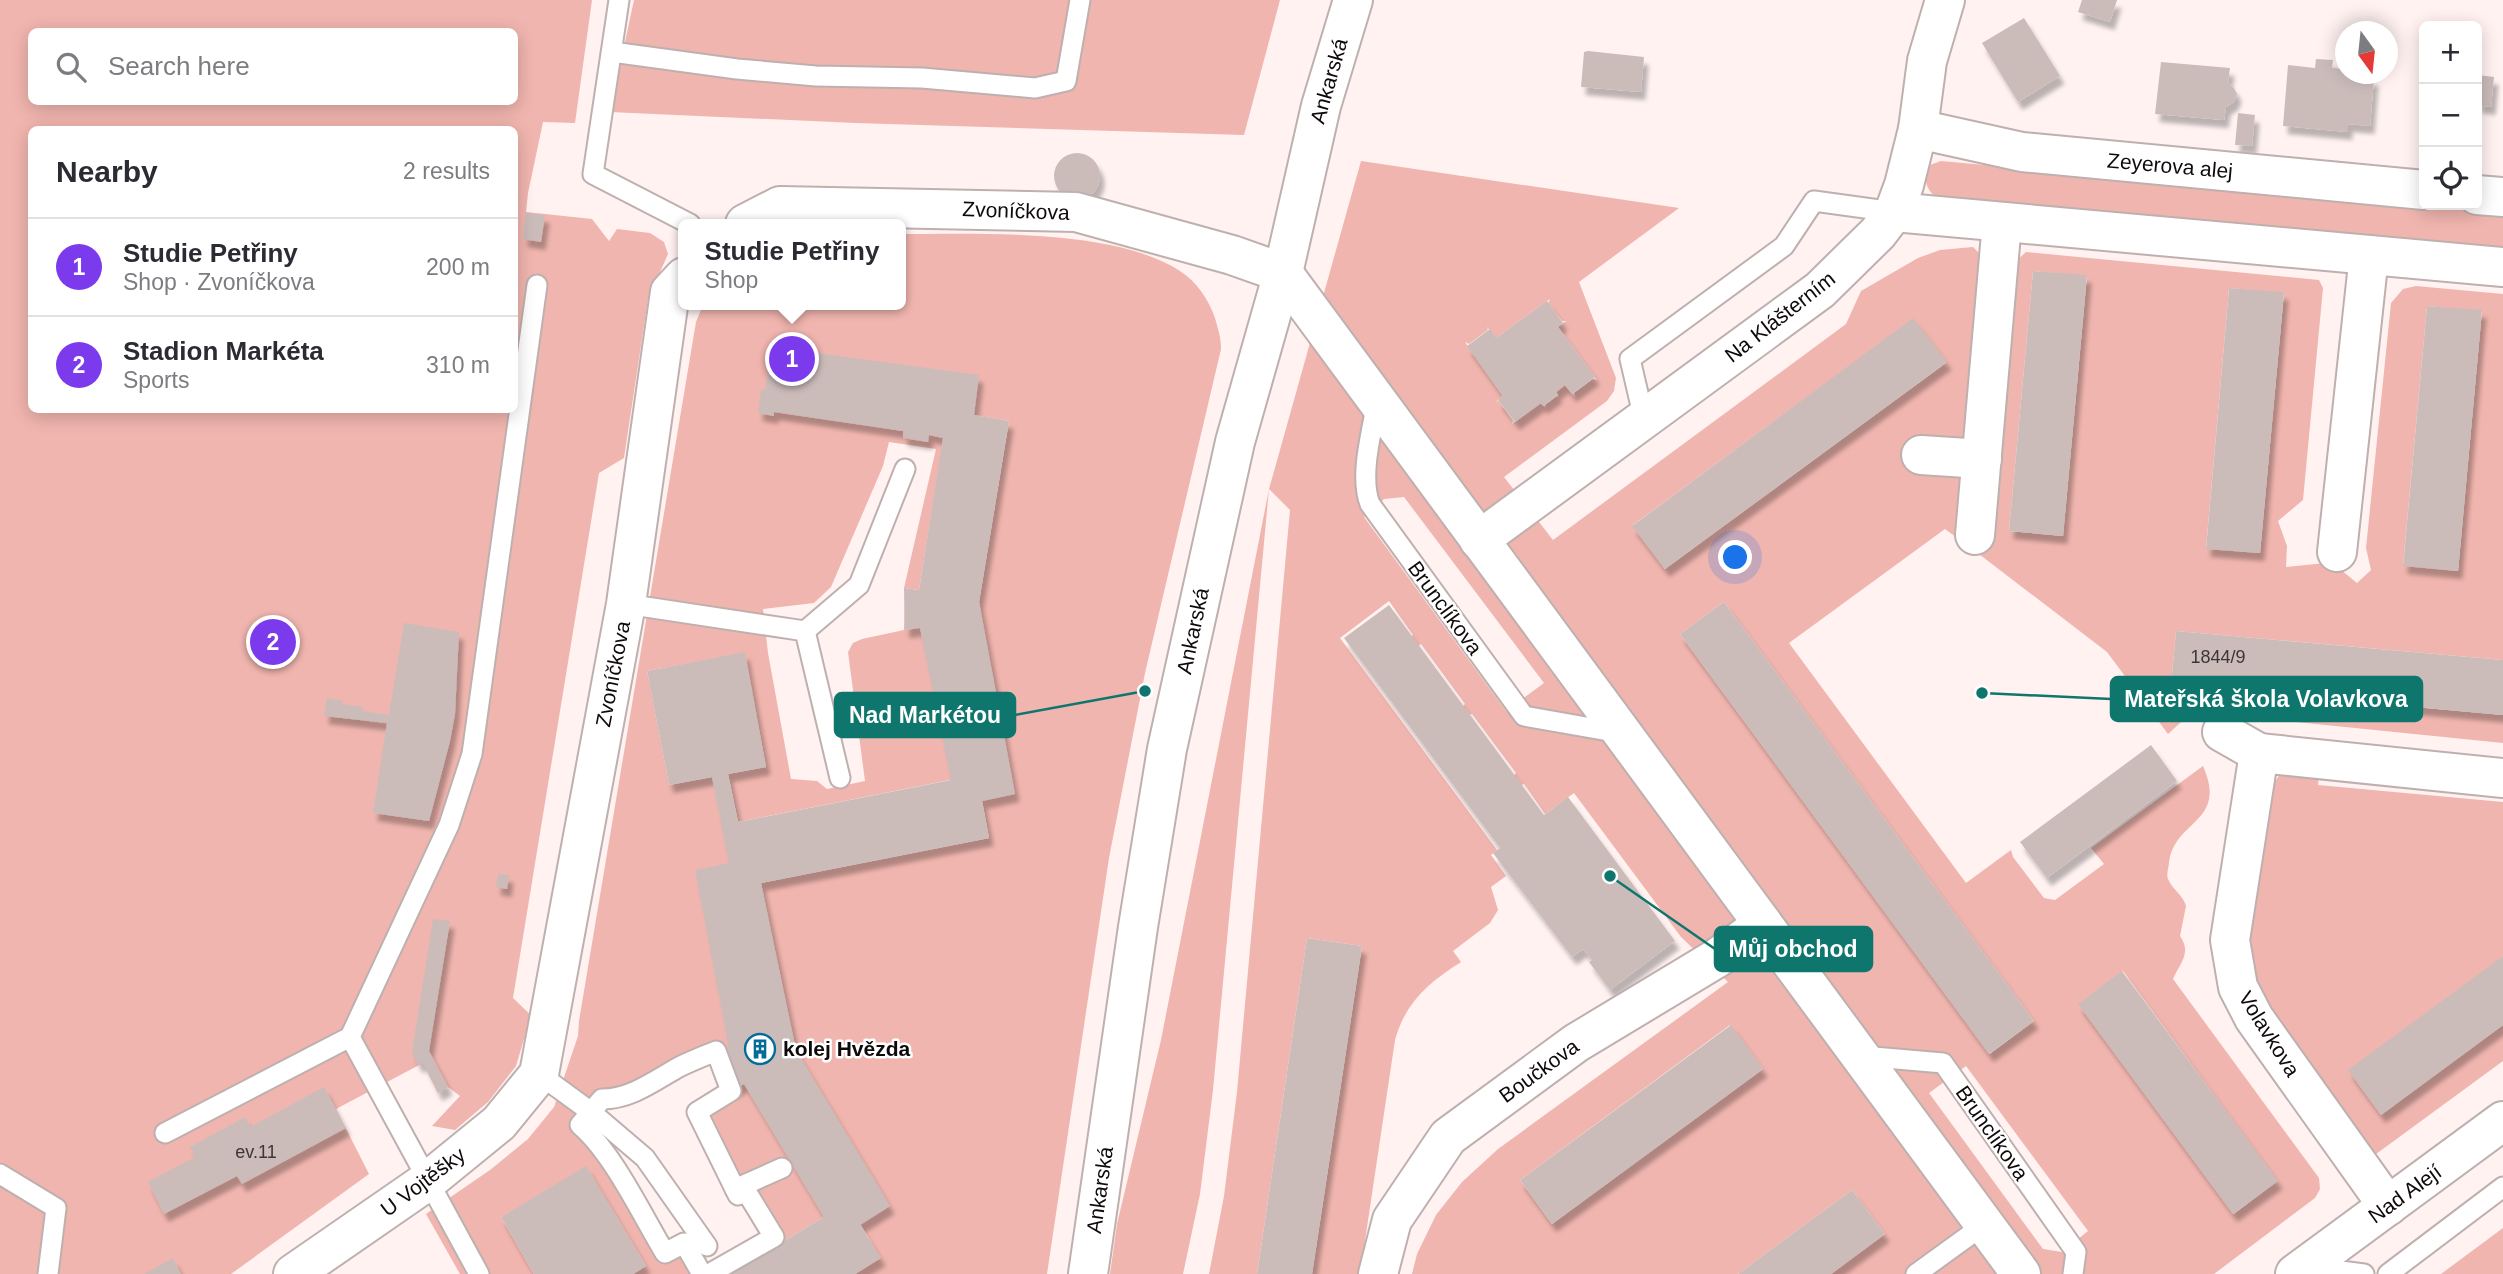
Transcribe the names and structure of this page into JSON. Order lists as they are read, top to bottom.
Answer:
{
  "streets": {
    "street": [
      "Ankarská",
      "Zeyerova alej",
      "Zvoníčkova",
      "Na Klášterním",
      "Volavkova",
      "Boučkova",
      "U Vojtěšky",
      "Nad Alejí"
    ],
    "lane": ["Brunclíkova"]
  },
  "crossings": [
    ["Ankarská", "Zvoníčkova"],
    ["Zeyerova alej", "Na Klášterním"],
    ["Zvoníčkova", "U Vojtěšky"],
    ["Volavkova", "Nad Alejí"]
  ],
  "places": {
    "other": ["Nad Markétou", "Mateřská škola Volavkova", "Můj obchod"],
    "building": ["kolej Hvězda"]
  },
  "house_numbers": ["1844/9", "ev.11"],
  "north": "bottom",
  "page": {
    "map_buttons": ["+", "−"],
    "search": "Search here",
    "heading": ["Nearby", "2 results"],
    "list": [
      {
        "mark": "1",
        "name": "Studie Petřiny",
        "note": "Shop · Zvoníčkova",
        "value": "200 m"
      },
      {
        "mark": "2",
        "name": "Stadion Markéta",
        "note": "Sports",
        "value": "310 m"
      }
    ],
    "popup": ["Studie Petřiny", "Shop"],
    "pins": ["1", "2"]
  }
}
